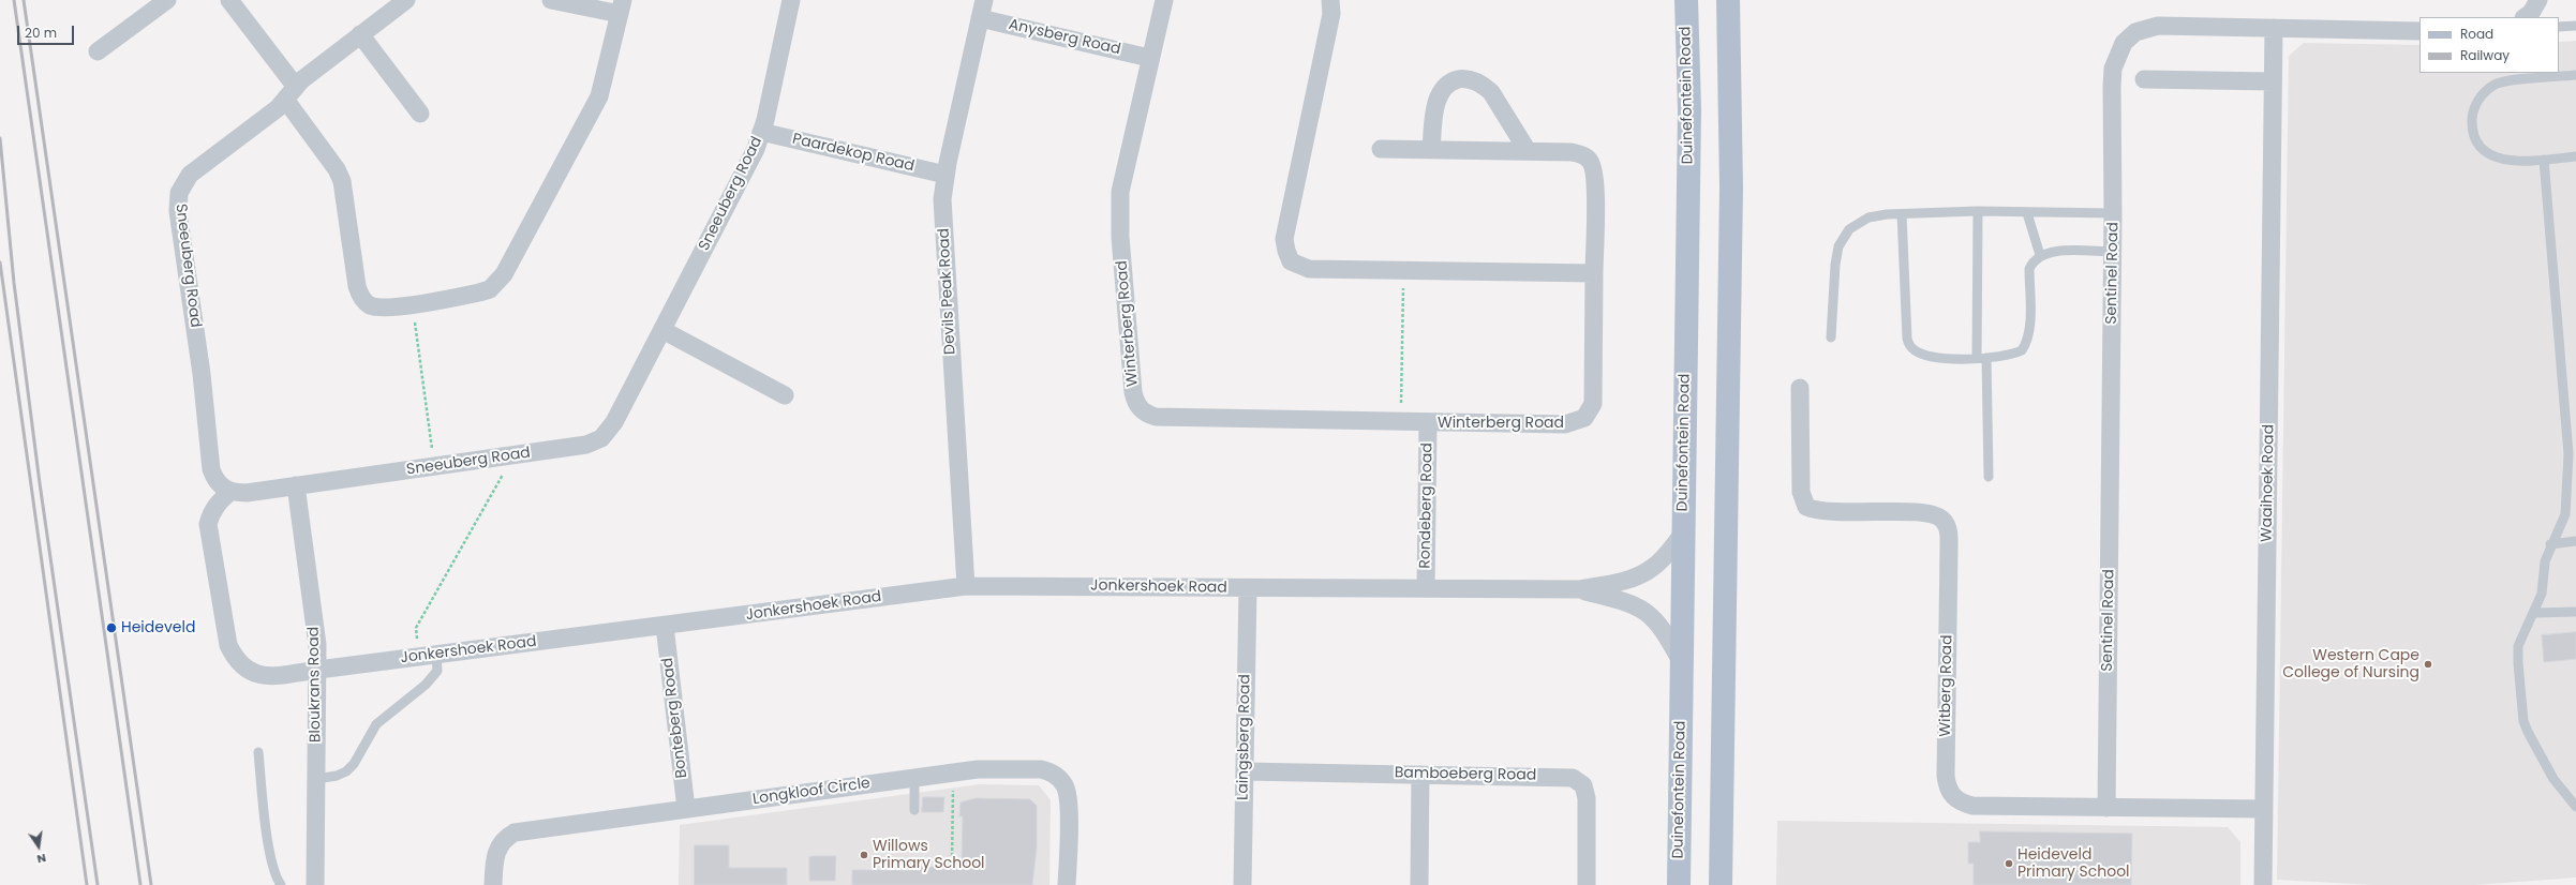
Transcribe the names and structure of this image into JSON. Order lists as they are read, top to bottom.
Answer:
{
  "streets": {
    "main road": ["Duinefontein Road"],
    "street": [
      "Anysberg Road",
      "Paardekop Road",
      "Sneeuberg Road",
      "Sentinel Road",
      "Devils Peak Road",
      "Winterberg Road",
      "Waaihoek Road",
      "Rondeberg Road",
      "Jonkershoek Road",
      "Bloukrans Road",
      "Witberg Road",
      "Bonteberg Road",
      "Laingsberg Road",
      "Bamboeberg Road",
      "Longkloof Circle"
    ]
  },
  "crossings": [
    ["Anysberg Road", "Devils Peak Road"],
    ["Anysberg Road", "Winterberg Road"],
    ["Duinefontein Road", "Jonkershoek Road"],
    ["Paardekop Road", "Sneeuberg Road"],
    ["Paardekop Road", "Devils Peak Road"],
    ["Sneeuberg Road", "Jonkershoek Road"],
    ["Sneeuberg Road", "Bloukrans Road"],
    ["Sentinel Road", "Waaihoek Road"],
    ["Sentinel Road", "Witberg Road"],
    ["Devils Peak Road", "Jonkershoek Road"],
    ["Winterberg Road", "Rondeberg Road"],
    ["Waaihoek Road", "Witberg Road"],
    ["Rondeberg Road", "Jonkershoek Road"],
    ["Jonkershoek Road", "Bloukrans Road"],
    ["Jonkershoek Road", "Bonteberg Road"],
    ["Jonkershoek Road", "Laingsberg Road"],
    ["Bonteberg Road", "Longkloof Circle"],
    ["Laingsberg Road", "Bamboeberg Road"]
  ],
  "places": [
    "Heideveld",
    "Western Cape College of Nursing",
    "Willows Primary School",
    "Heideveld Primary School"
  ],
  "legend": ["Road", "Railway"],
  "scale_bar": "20 m",
  "north": "bottom"
}
